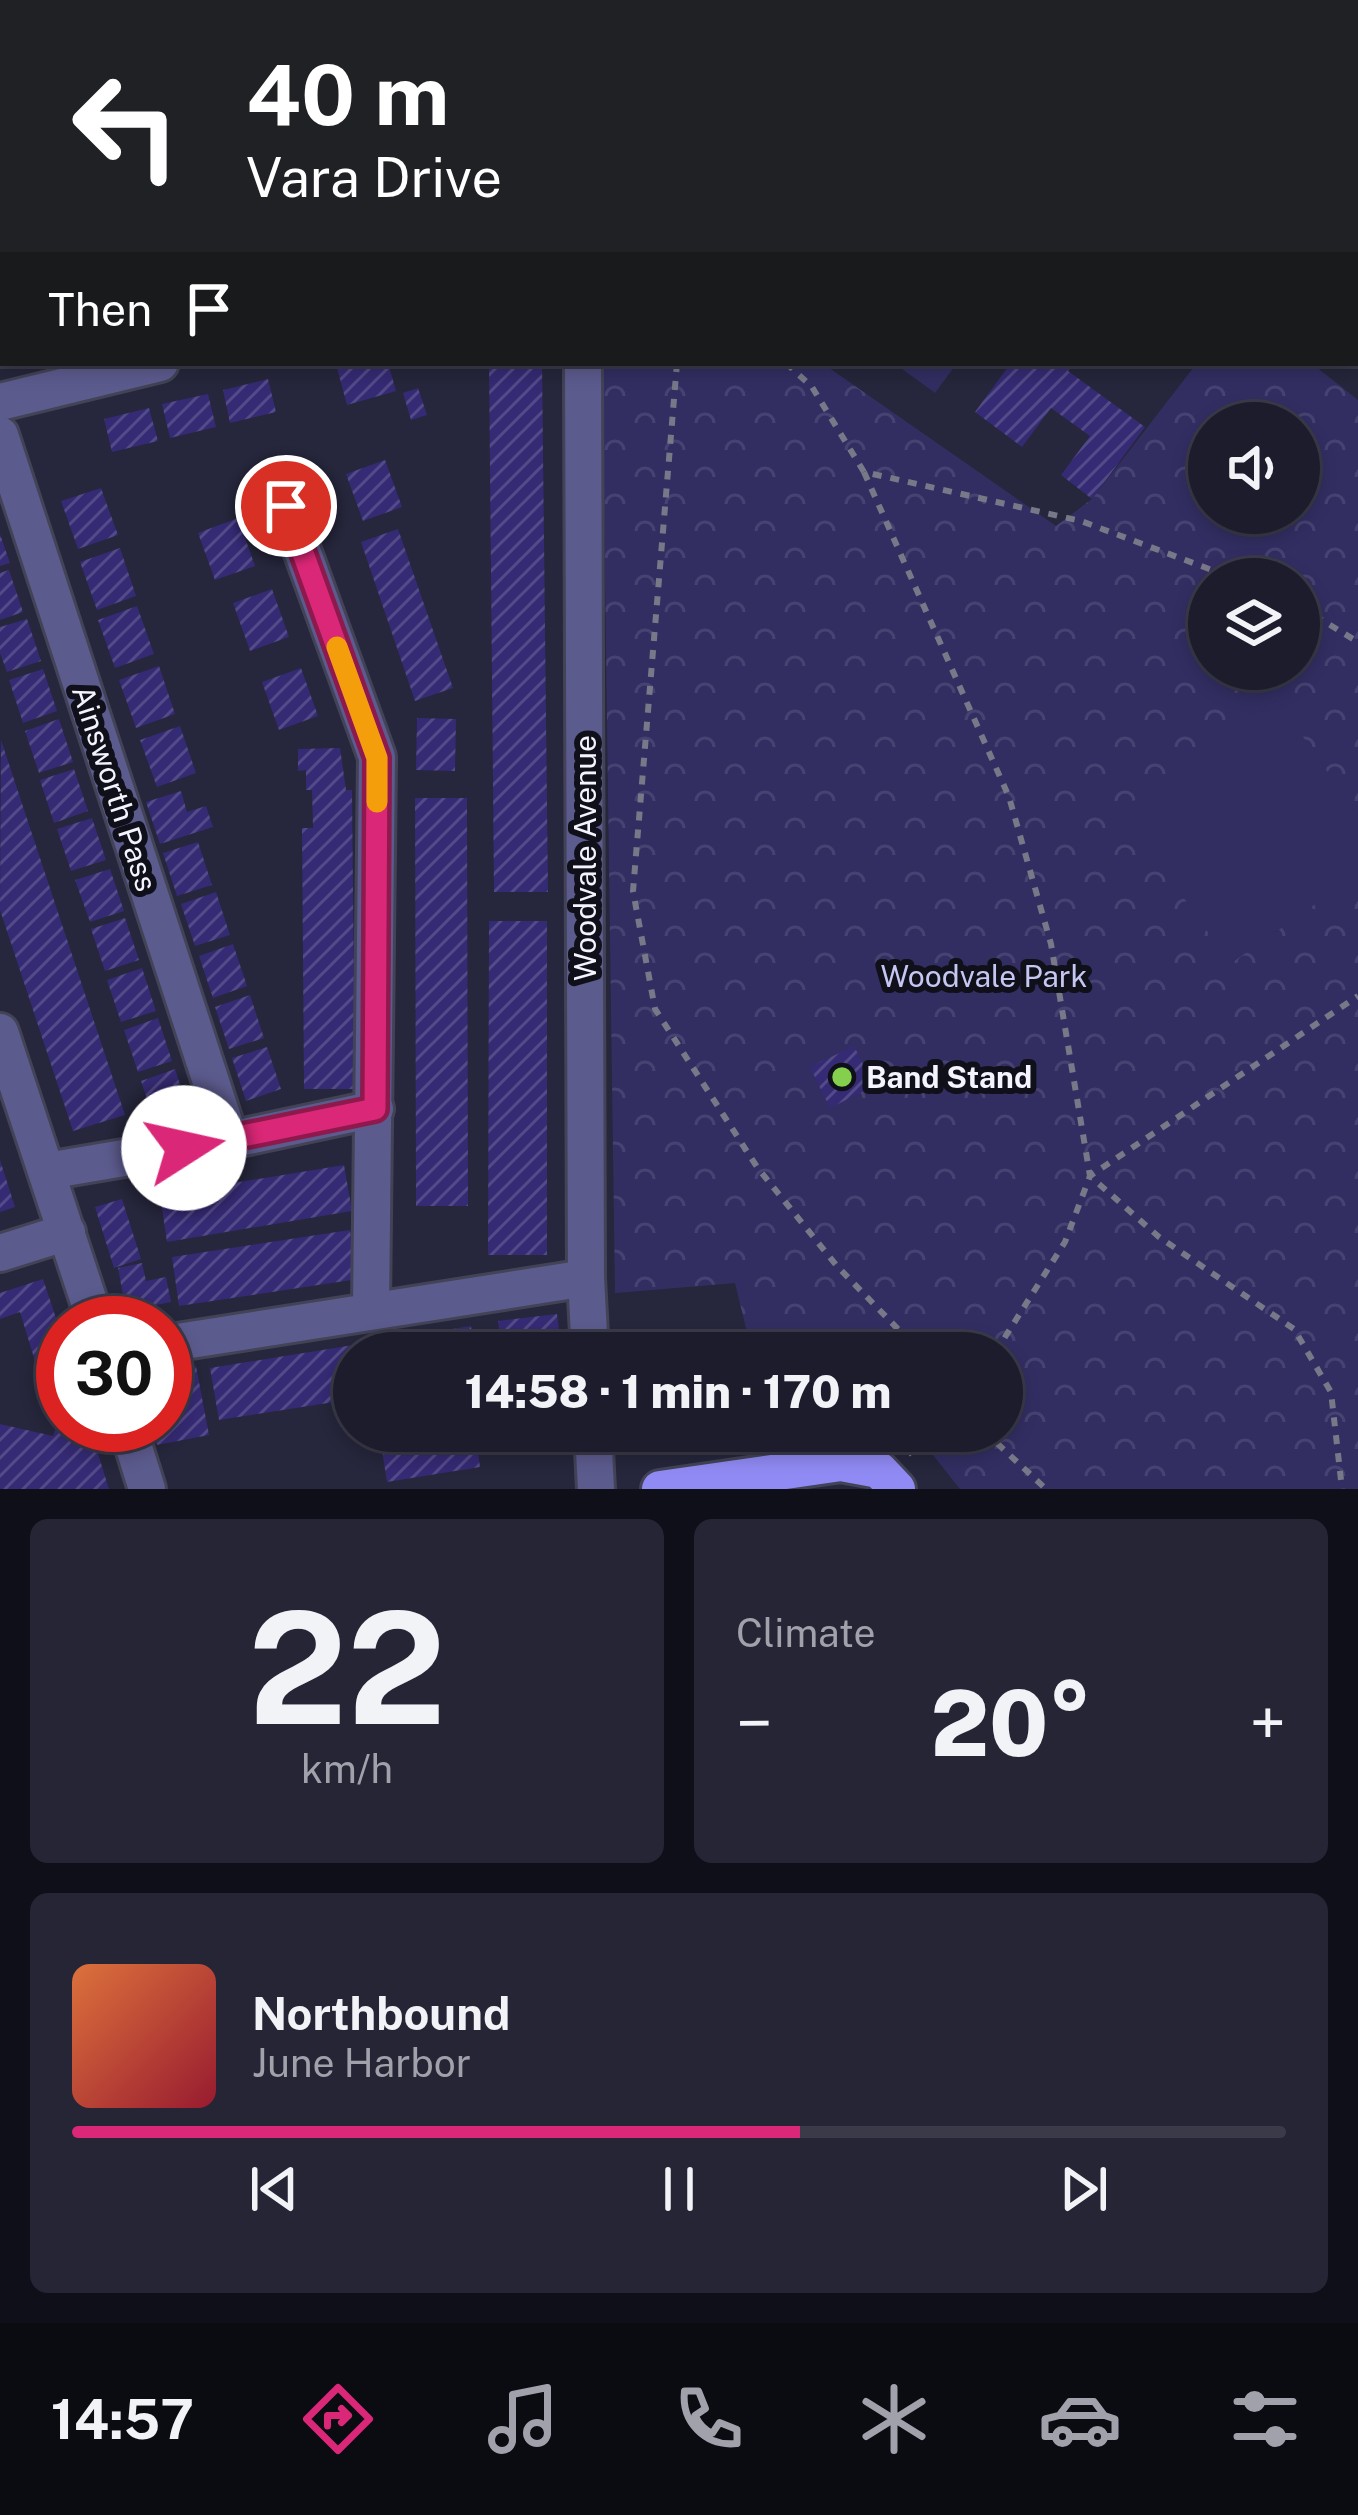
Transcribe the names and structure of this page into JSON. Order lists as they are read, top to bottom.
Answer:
{
  "streets": {
    "street": ["Ainsworth Pass", "Woodvale Avenue"]
  },
  "parks": ["Woodvale Park"],
  "places": ["Band Stand"],
  "page": {
    "turn": ["40 m", "Vara Drive"],
    "then": "Then",
    "limit": "30",
    "trip": "14:58 · 1 min · 170 m",
    "tile": [
      ["22", "km/h"],
      "Climate"
    ],
    "heat": ["−", "20°", "+"],
    "song": ["Northbound", "June Harbor"],
    "tabs": "14:57"
  }
}
